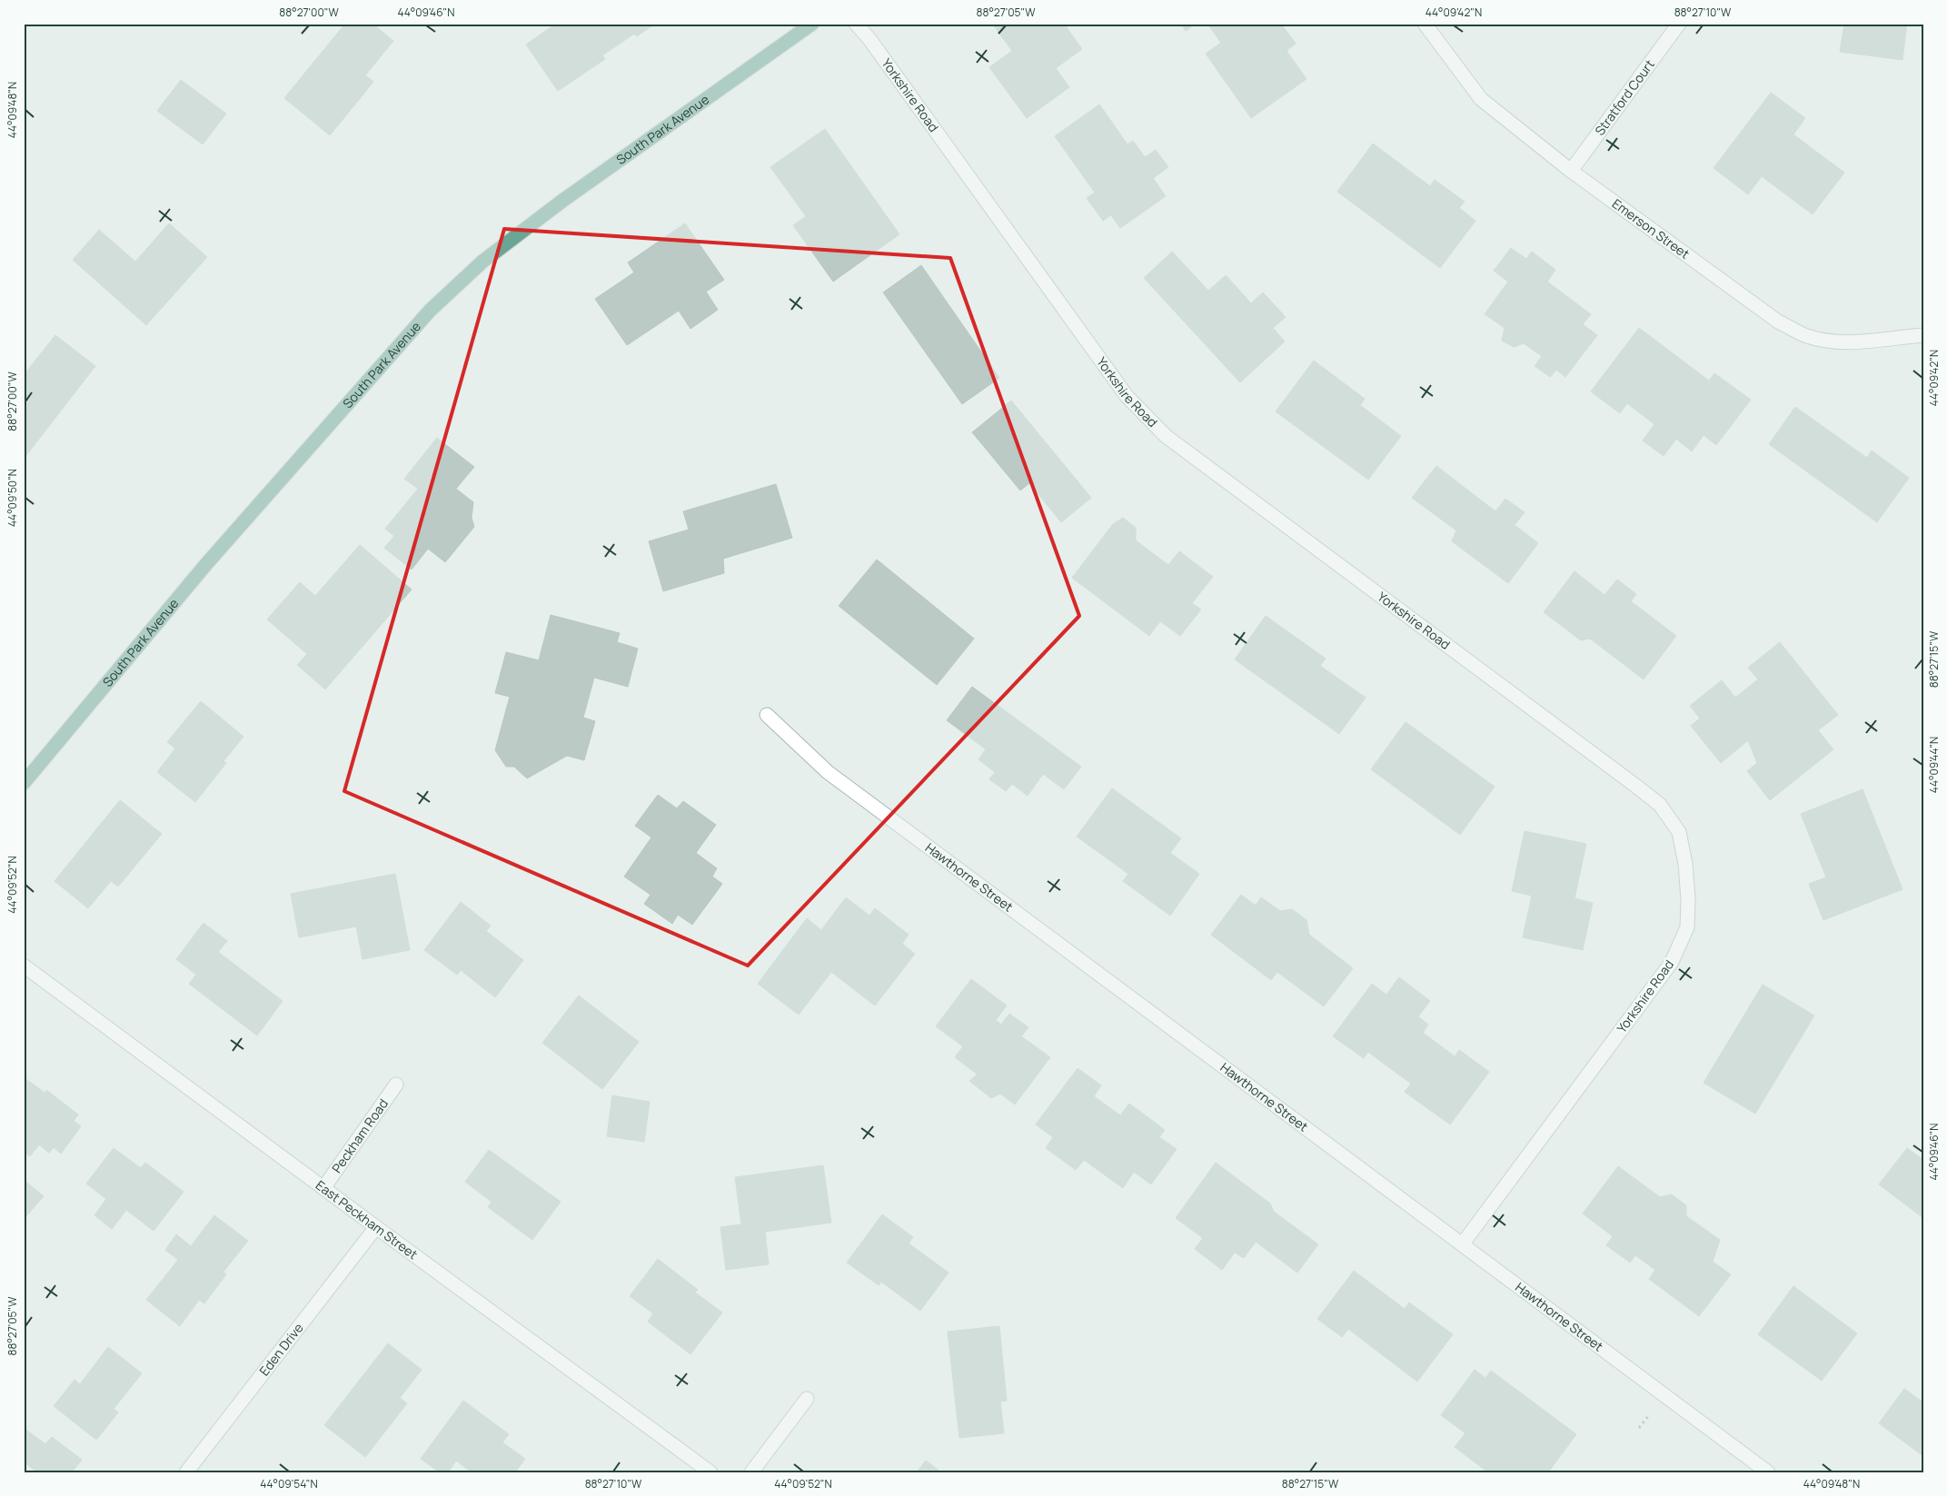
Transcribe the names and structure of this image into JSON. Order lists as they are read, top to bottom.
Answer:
{
  "streets": {
    "main road": ["South Park Avenue"],
    "street": [
      "Yorkshire Road",
      "Stratford Court",
      "Emerson Street",
      "Hawthorne Street",
      "Peckham Road",
      "East Peckham Street",
      "Eden Drive"
    ]
  },
  "crossings": [
    ["Yorkshire Road", "Hawthorne Street"],
    ["Stratford Court", "Emerson Street"],
    ["Peckham Road", "East Peckham Street"],
    ["East Peckham Street", "Eden Drive"]
  ],
  "coordinates": [
    "88°27'00\"W",
    "44°09'46\"N",
    "88°27'05\"W",
    "44°09'42\"N",
    "88°27'10\"W",
    "44°09'48\"N",
    "44°09'50\"N",
    "88°27'15\"W",
    "44°09'44\"N",
    "44°09'52\"N",
    "44°09'54\"N"
  ]
}
